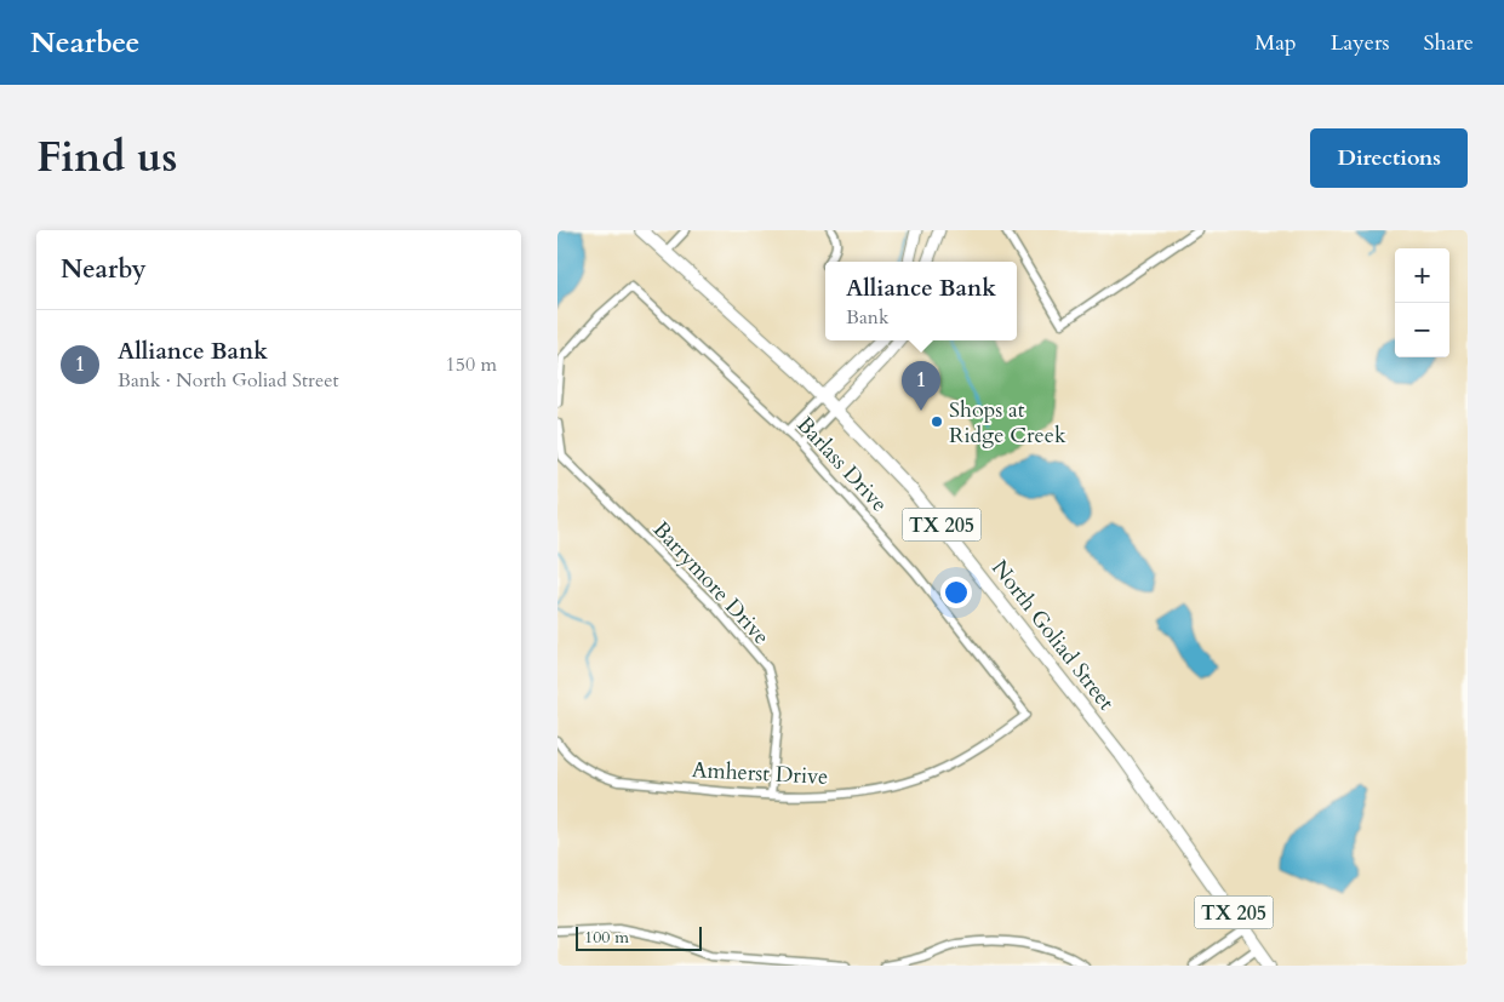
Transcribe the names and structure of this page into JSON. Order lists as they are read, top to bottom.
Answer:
{
  "streets": {
    "main road": ["TX 205", "North Goliad Street"],
    "street": ["Barlass Drive", "Barrymore Drive", "Amherst Drive"]
  },
  "crossings": [
    ["Barlass Drive", "Amherst Drive"],
    ["Barrymore Drive", "Amherst Drive"]
  ],
  "places": ["Shops at Ridge Creek"],
  "scale_bar": "100 m",
  "page": {
    "header": "Nearbee",
    "nav": ["Map", "Layers", "Share"],
    "title": "Find us",
    "buttons": "Directions",
    "heading": "Nearby",
    "map_buttons": ["+", "−"],
    "popup": ["Alliance Bank", "Bank"],
    "list": [
      {
        "mark": "1",
        "name": "Alliance Bank",
        "note": "Bank · North Goliad Street",
        "value": "150 m"
      }
    ],
    "pins": "1",
    "scale": "100 m"
  }
}
